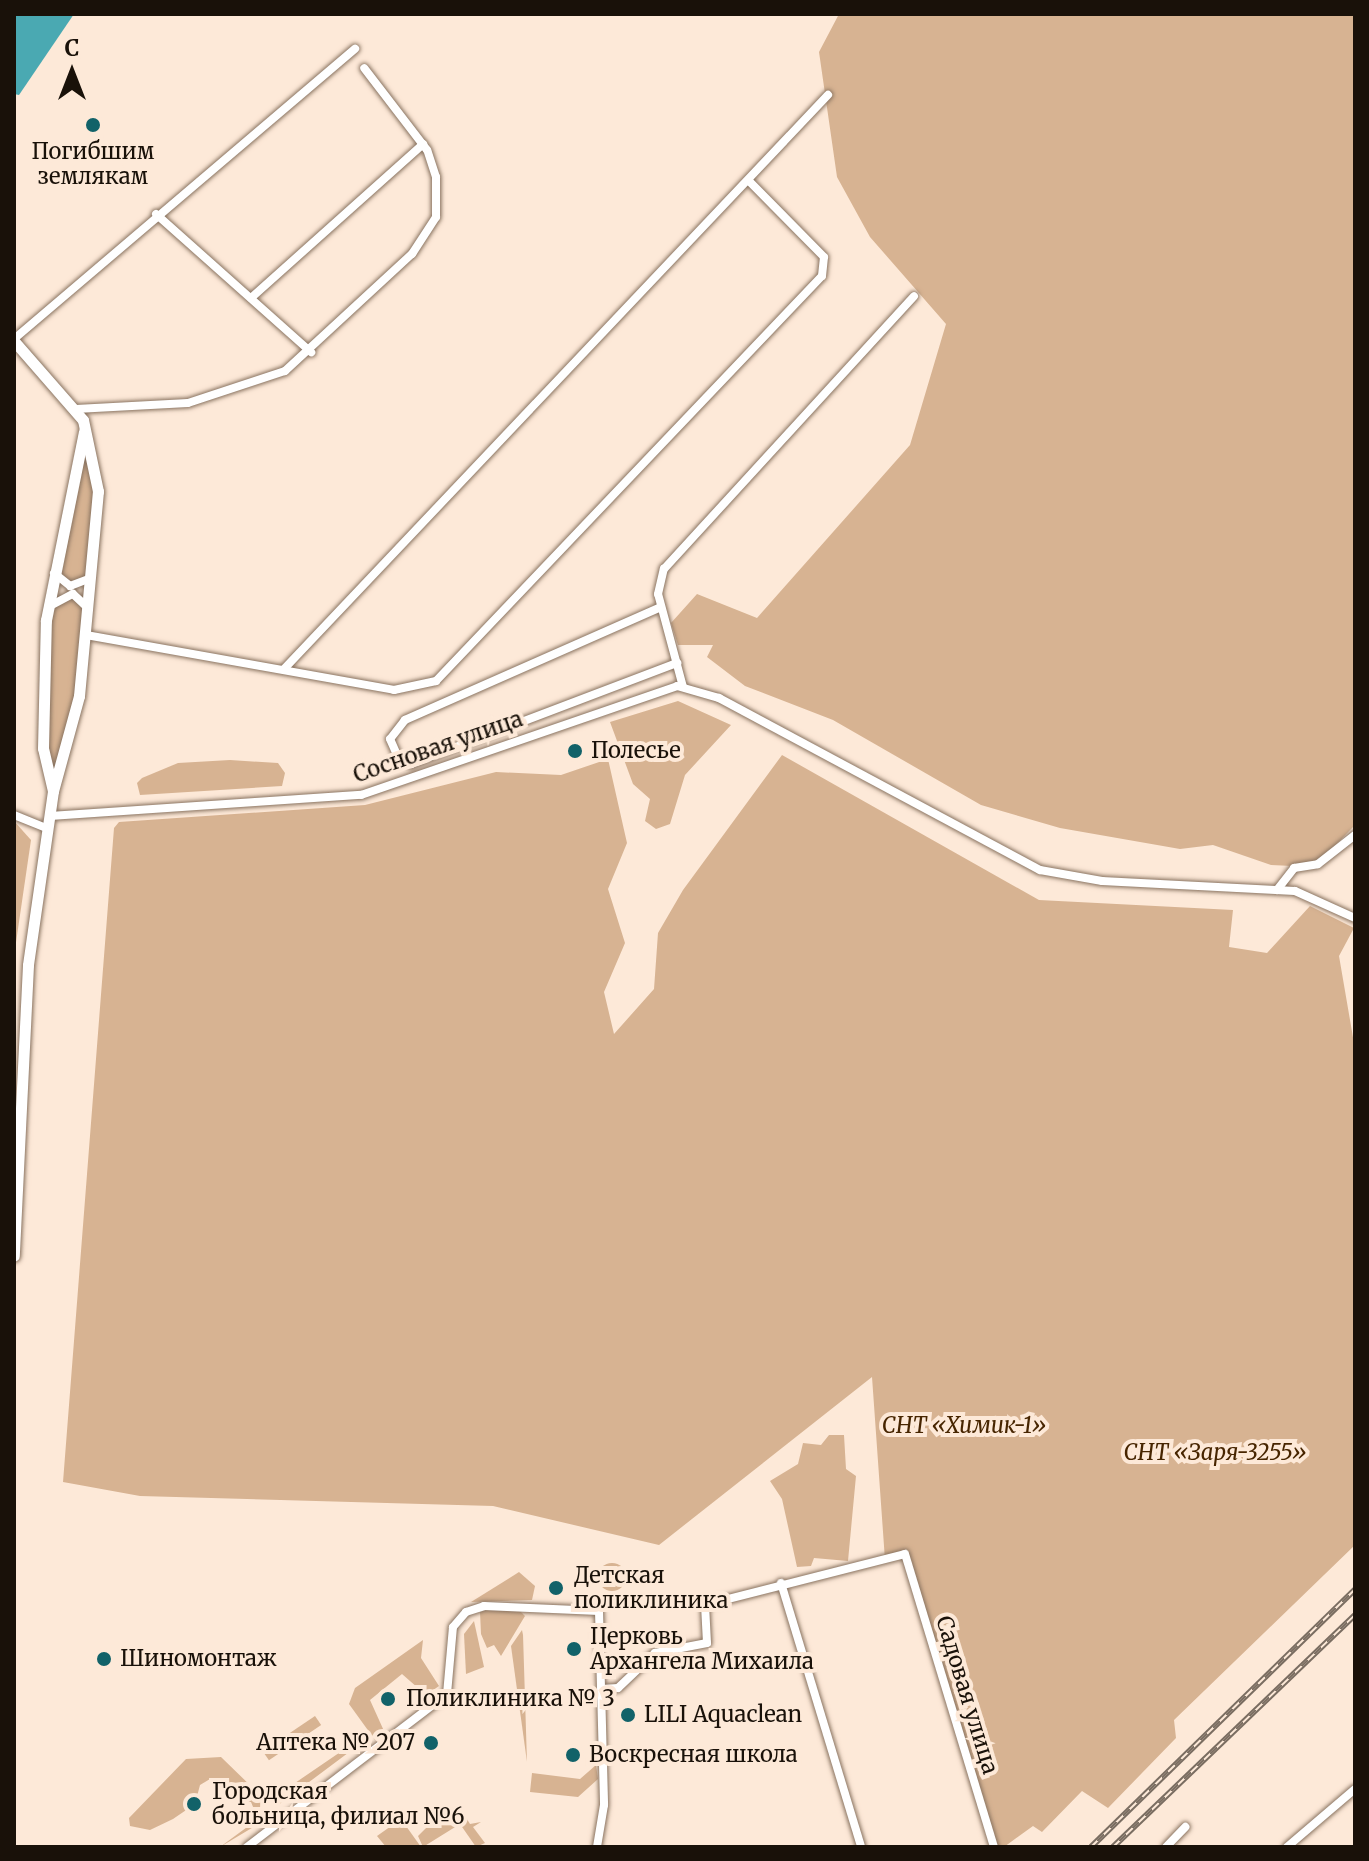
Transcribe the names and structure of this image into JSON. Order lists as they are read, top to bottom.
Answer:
{
  "streets": {
    "street": ["Сосновая улица", "Садовая улица"]
  },
  "parks": ["СНТ «Химик-1»", "СНТ «Заря-3255»"],
  "places": [
    "Погибшим землякам",
    "Полесье",
    "Детская поликлиника",
    "Церковь Архангела Михаила",
    "Шиномонтаж",
    "Поликлиника № 3",
    "LILI Aquaclean",
    "Аптека № 207",
    "Воскресная школа",
    "Городская больница, филиал №6"
  ],
  "north": "top"
}
